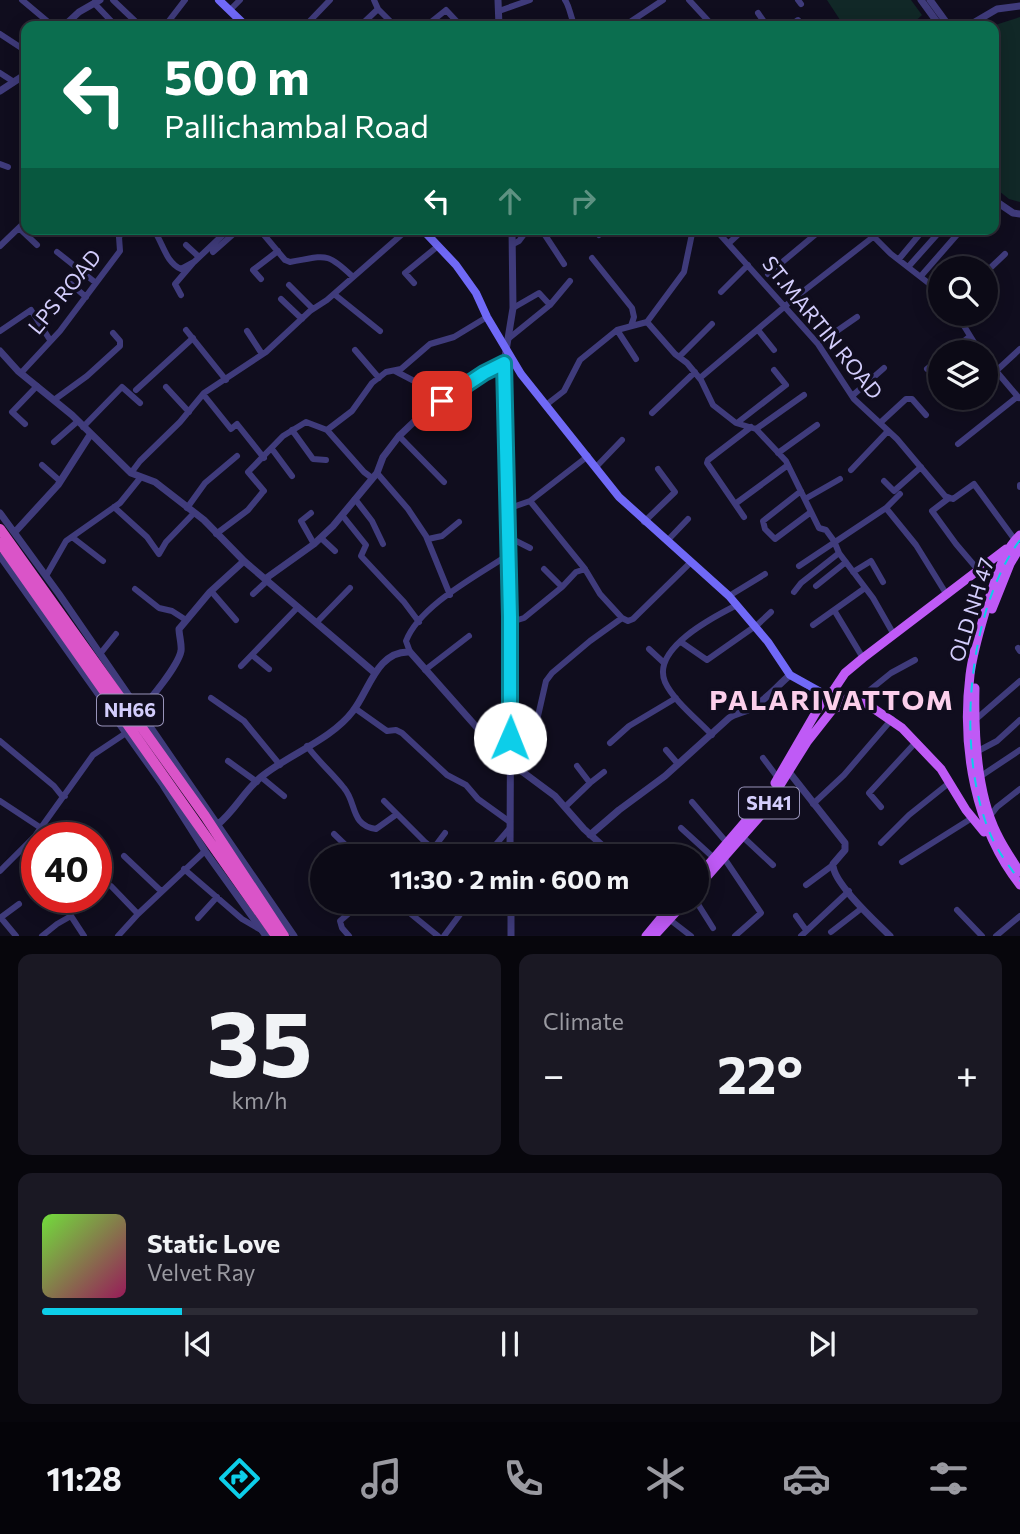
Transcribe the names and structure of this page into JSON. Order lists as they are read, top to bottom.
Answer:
{
  "streets": {
    "highway": ["NH66"],
    "main road": ["OLD NH 47", "SH41"],
    "street": ["LPS ROAD", "ST.MARTIN ROAD"]
  },
  "crossings": [
    ["OLD NH 47", "SH41"]
  ],
  "districts": ["PALARIVATTOM"],
  "page": {
    "turn": ["500 m", "Pallichambal Road"],
    "limit": "40",
    "trip": "11:30 · 2 min · 600 m",
    "tile": [
      ["35", "km/h"],
      "Climate"
    ],
    "heat": ["−", "22°", "+"],
    "song": ["Static Love", "Velvet Ray"],
    "tabs": "11:28"
  }
}
